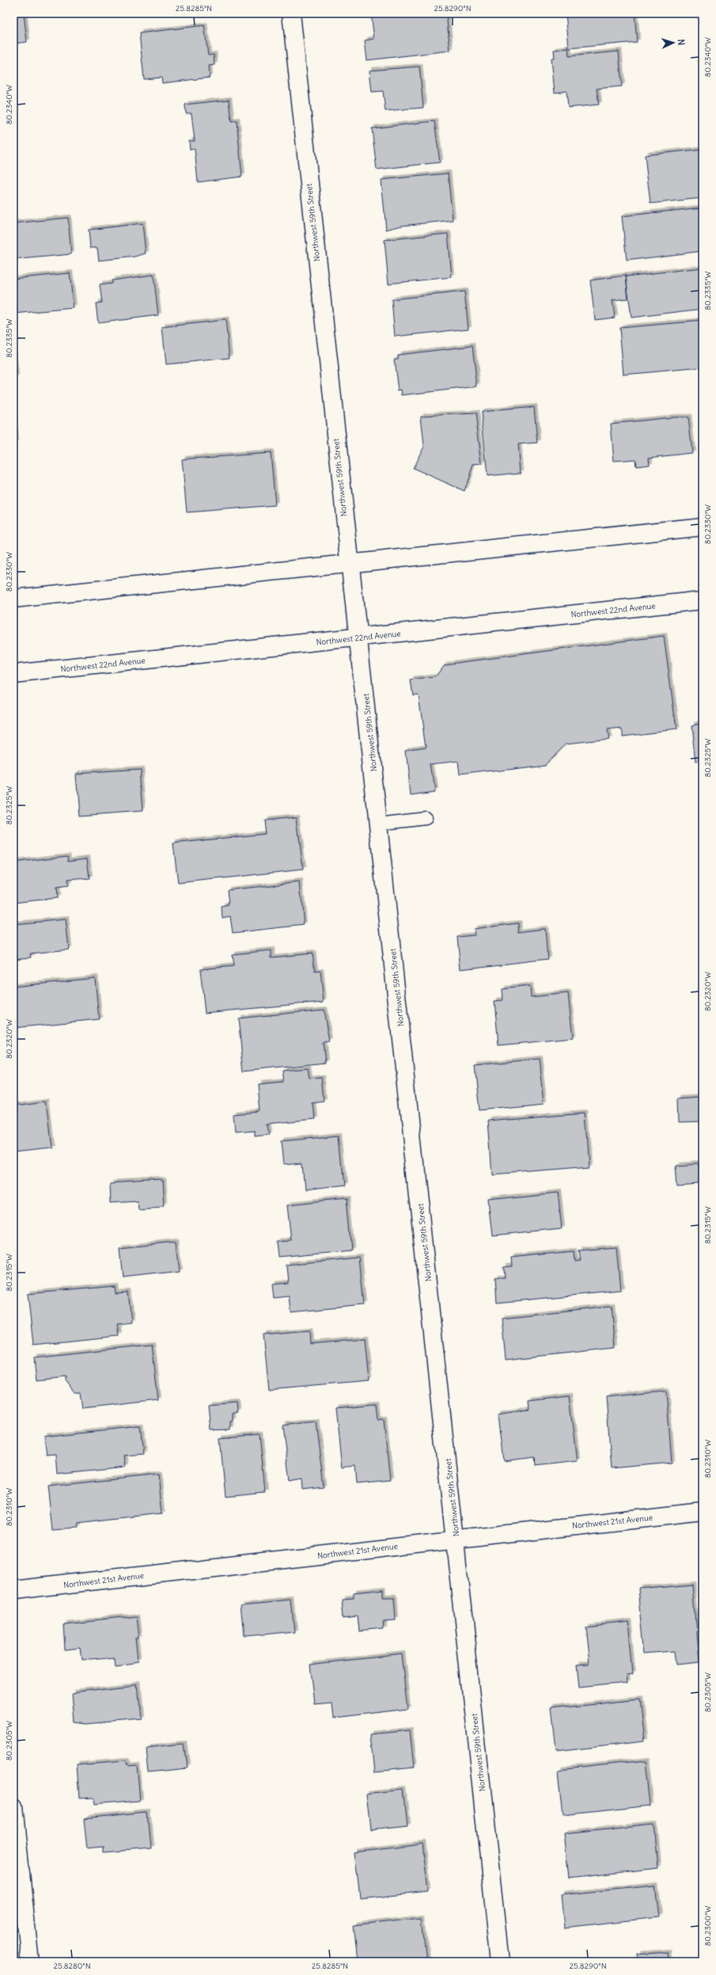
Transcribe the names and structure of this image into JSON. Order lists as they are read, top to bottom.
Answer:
{
  "streets": {
    "street": ["Northwest 59th Street", "Northwest 22nd Avenue", "Northwest 21st Avenue"]
  },
  "crossings": [
    ["Northwest 59th Street", "Northwest 22nd Avenue"],
    ["Northwest 59th Street", "Northwest 21st Avenue"]
  ],
  "north": "right",
  "coordinates": [
    "25.8285°N",
    "25.8290°N",
    "80.2340°W",
    "80.2335°W",
    "80.2330°W",
    "80.2325°W",
    "80.2320°W",
    "80.2315°W",
    "80.2310°W",
    "80.2305°W",
    "80.2300°W",
    "25.8280°N"
  ]
}
